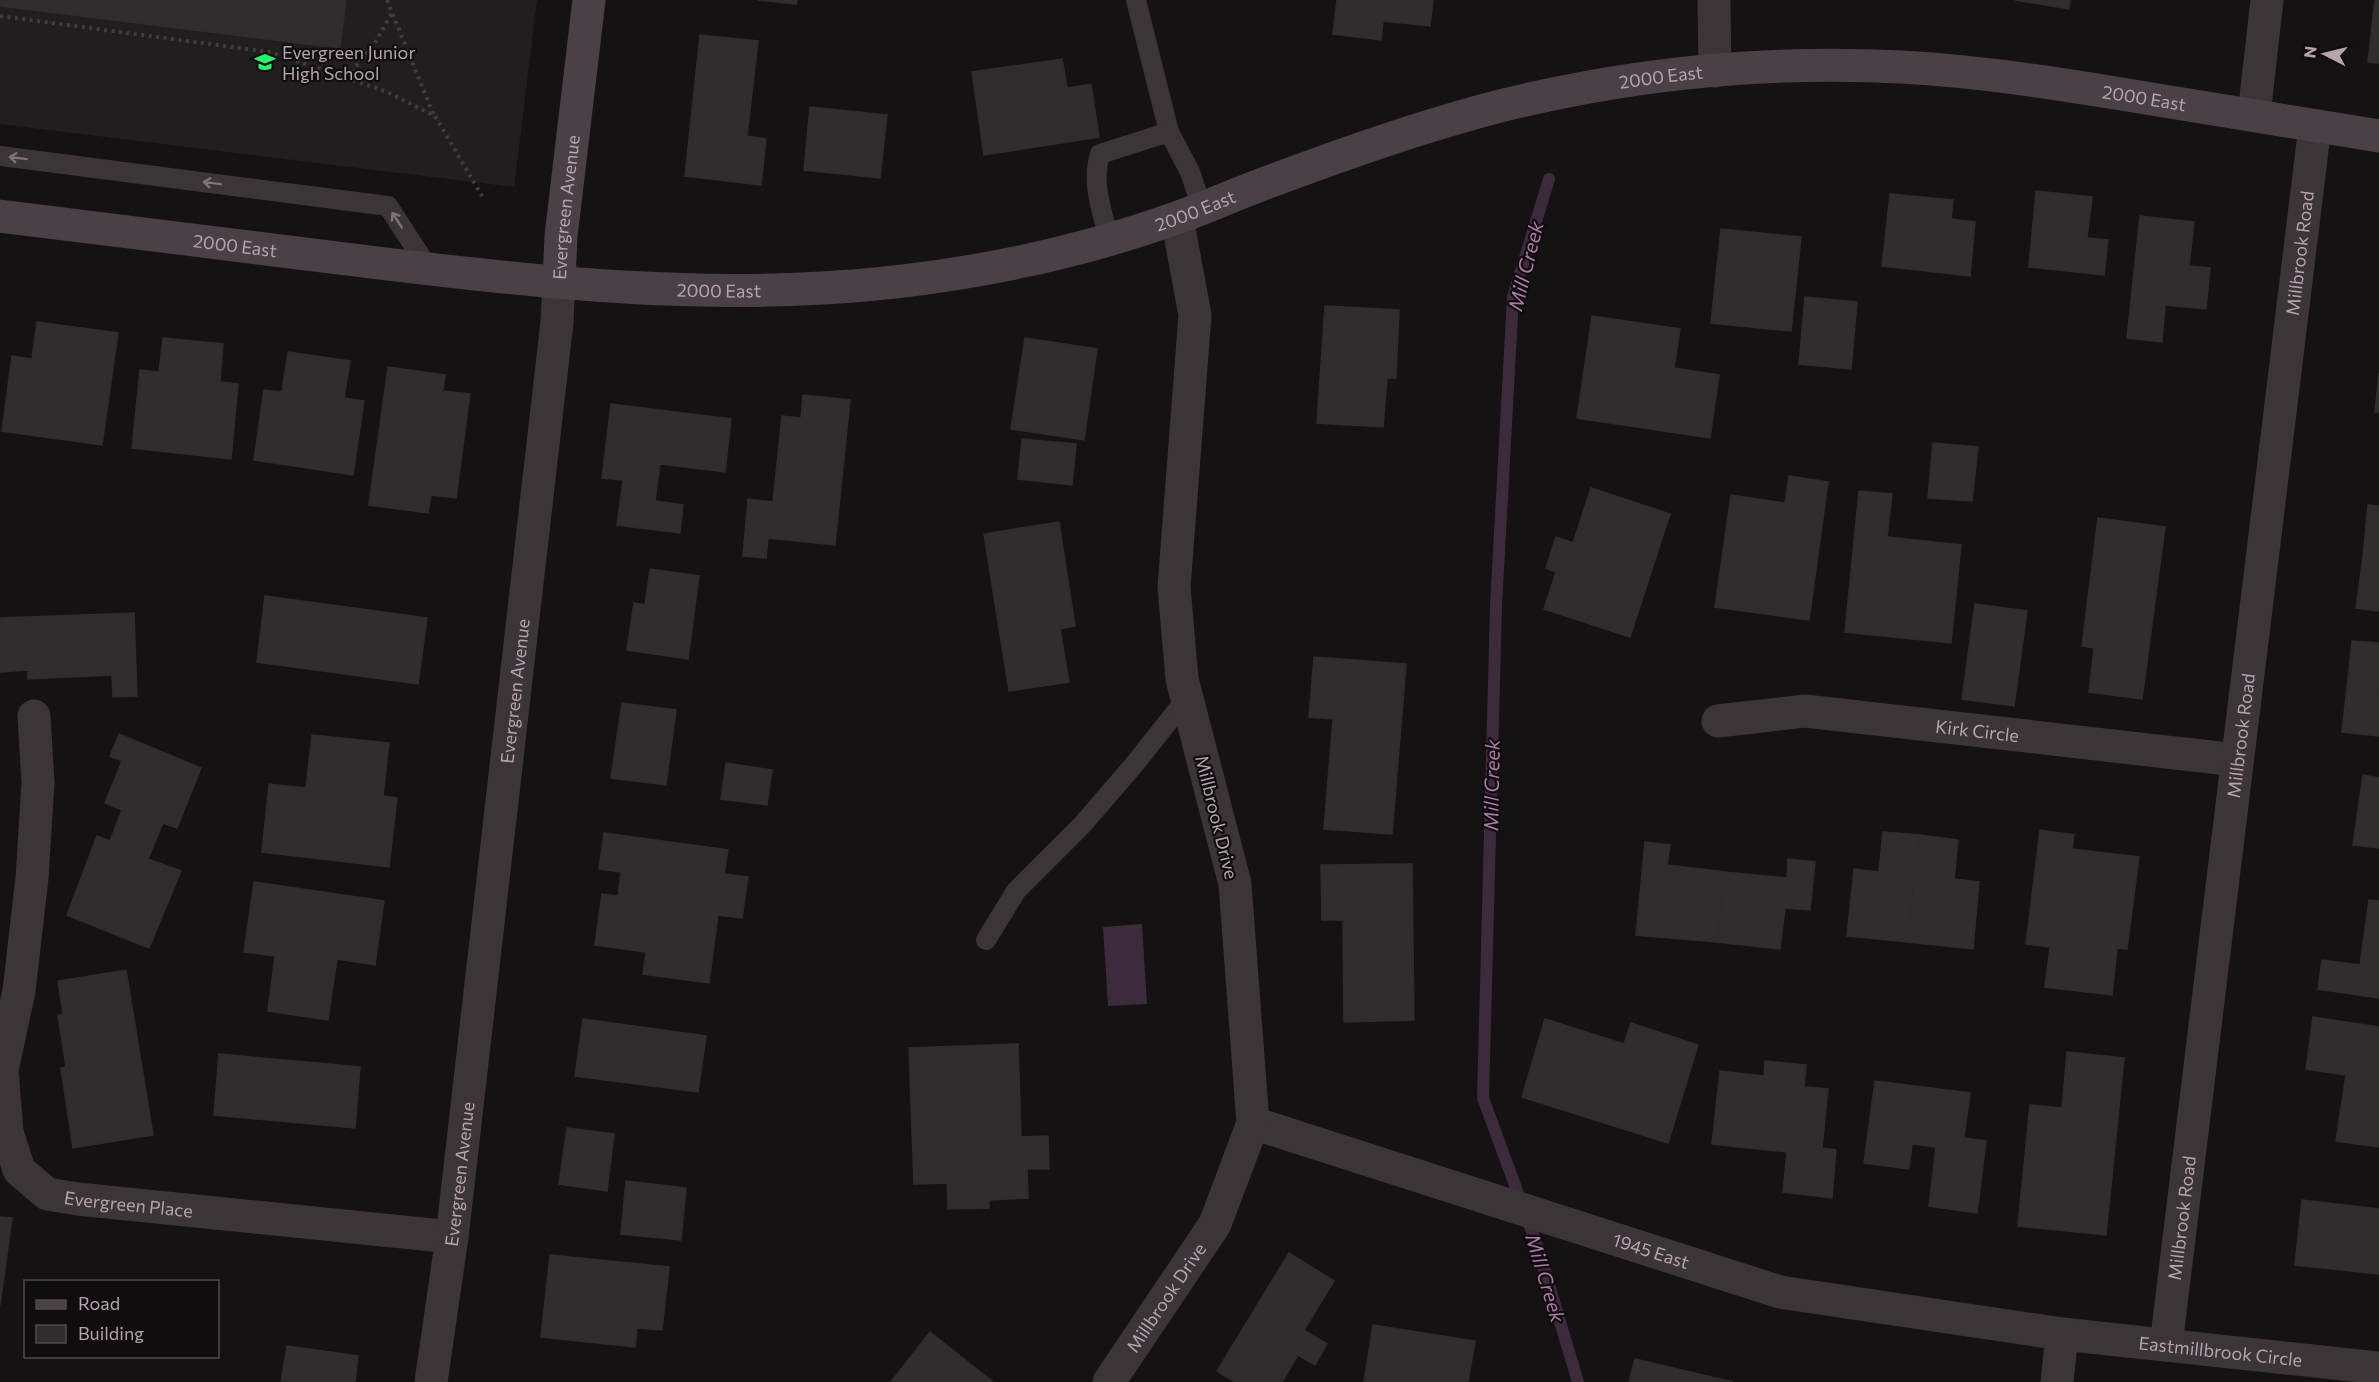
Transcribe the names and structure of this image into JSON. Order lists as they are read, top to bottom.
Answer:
{
  "streets": {
    "street": [
      "2000 East",
      "Evergreen Avenue",
      "Millbrook Road",
      "Kirk Circle",
      "Millbrook Drive",
      "Evergreen Place",
      "1945 East",
      "Eastmillbrook Circle"
    ]
  },
  "crossings": [
    ["2000 East", "Evergreen Avenue"],
    ["2000 East", "Millbrook Road"],
    ["2000 East", "Millbrook Drive"],
    ["Evergreen Avenue", "Evergreen Place"],
    ["Millbrook Road", "Kirk Circle"],
    ["Millbrook Road", "Eastmillbrook Circle"],
    ["Millbrook Drive", "1945 East"],
    ["1945 East", "Eastmillbrook Circle"]
  ],
  "water": ["Mill Creek"],
  "places": {
    "school or university": ["Evergreen Junior High School"]
  },
  "legend": ["Road", "Building"],
  "north": "left"
}
